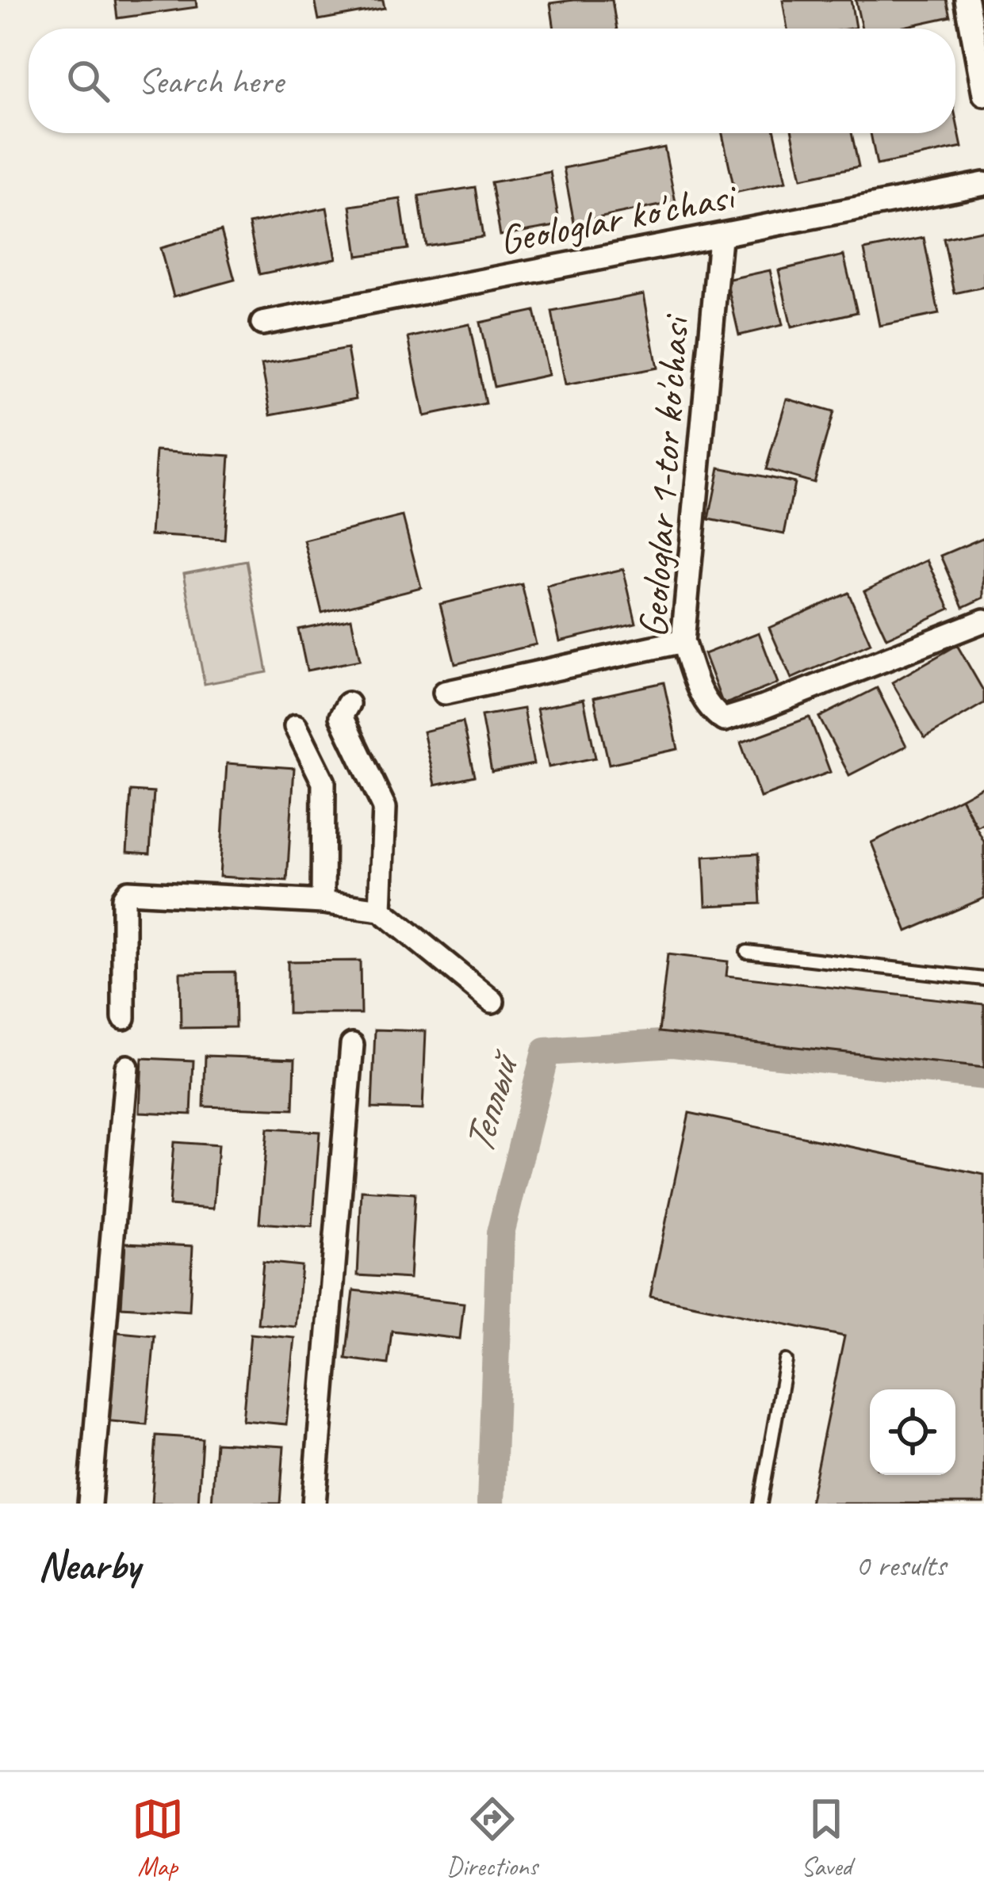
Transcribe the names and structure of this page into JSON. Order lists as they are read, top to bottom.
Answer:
{
  "streets": {
    "street": ["Geologlar ko'chasi", "Geologlar 1-tor ko'chasi"]
  },
  "crossings": [
    ["Geologlar ko'chasi", "Geologlar 1-tor ko'chasi"]
  ],
  "water": ["Теплый"],
  "page": {
    "search": "Search here",
    "heading": ["Nearby", "0 results"],
    "nav": ["Map", "Directions", "Saved"]
  }
}
